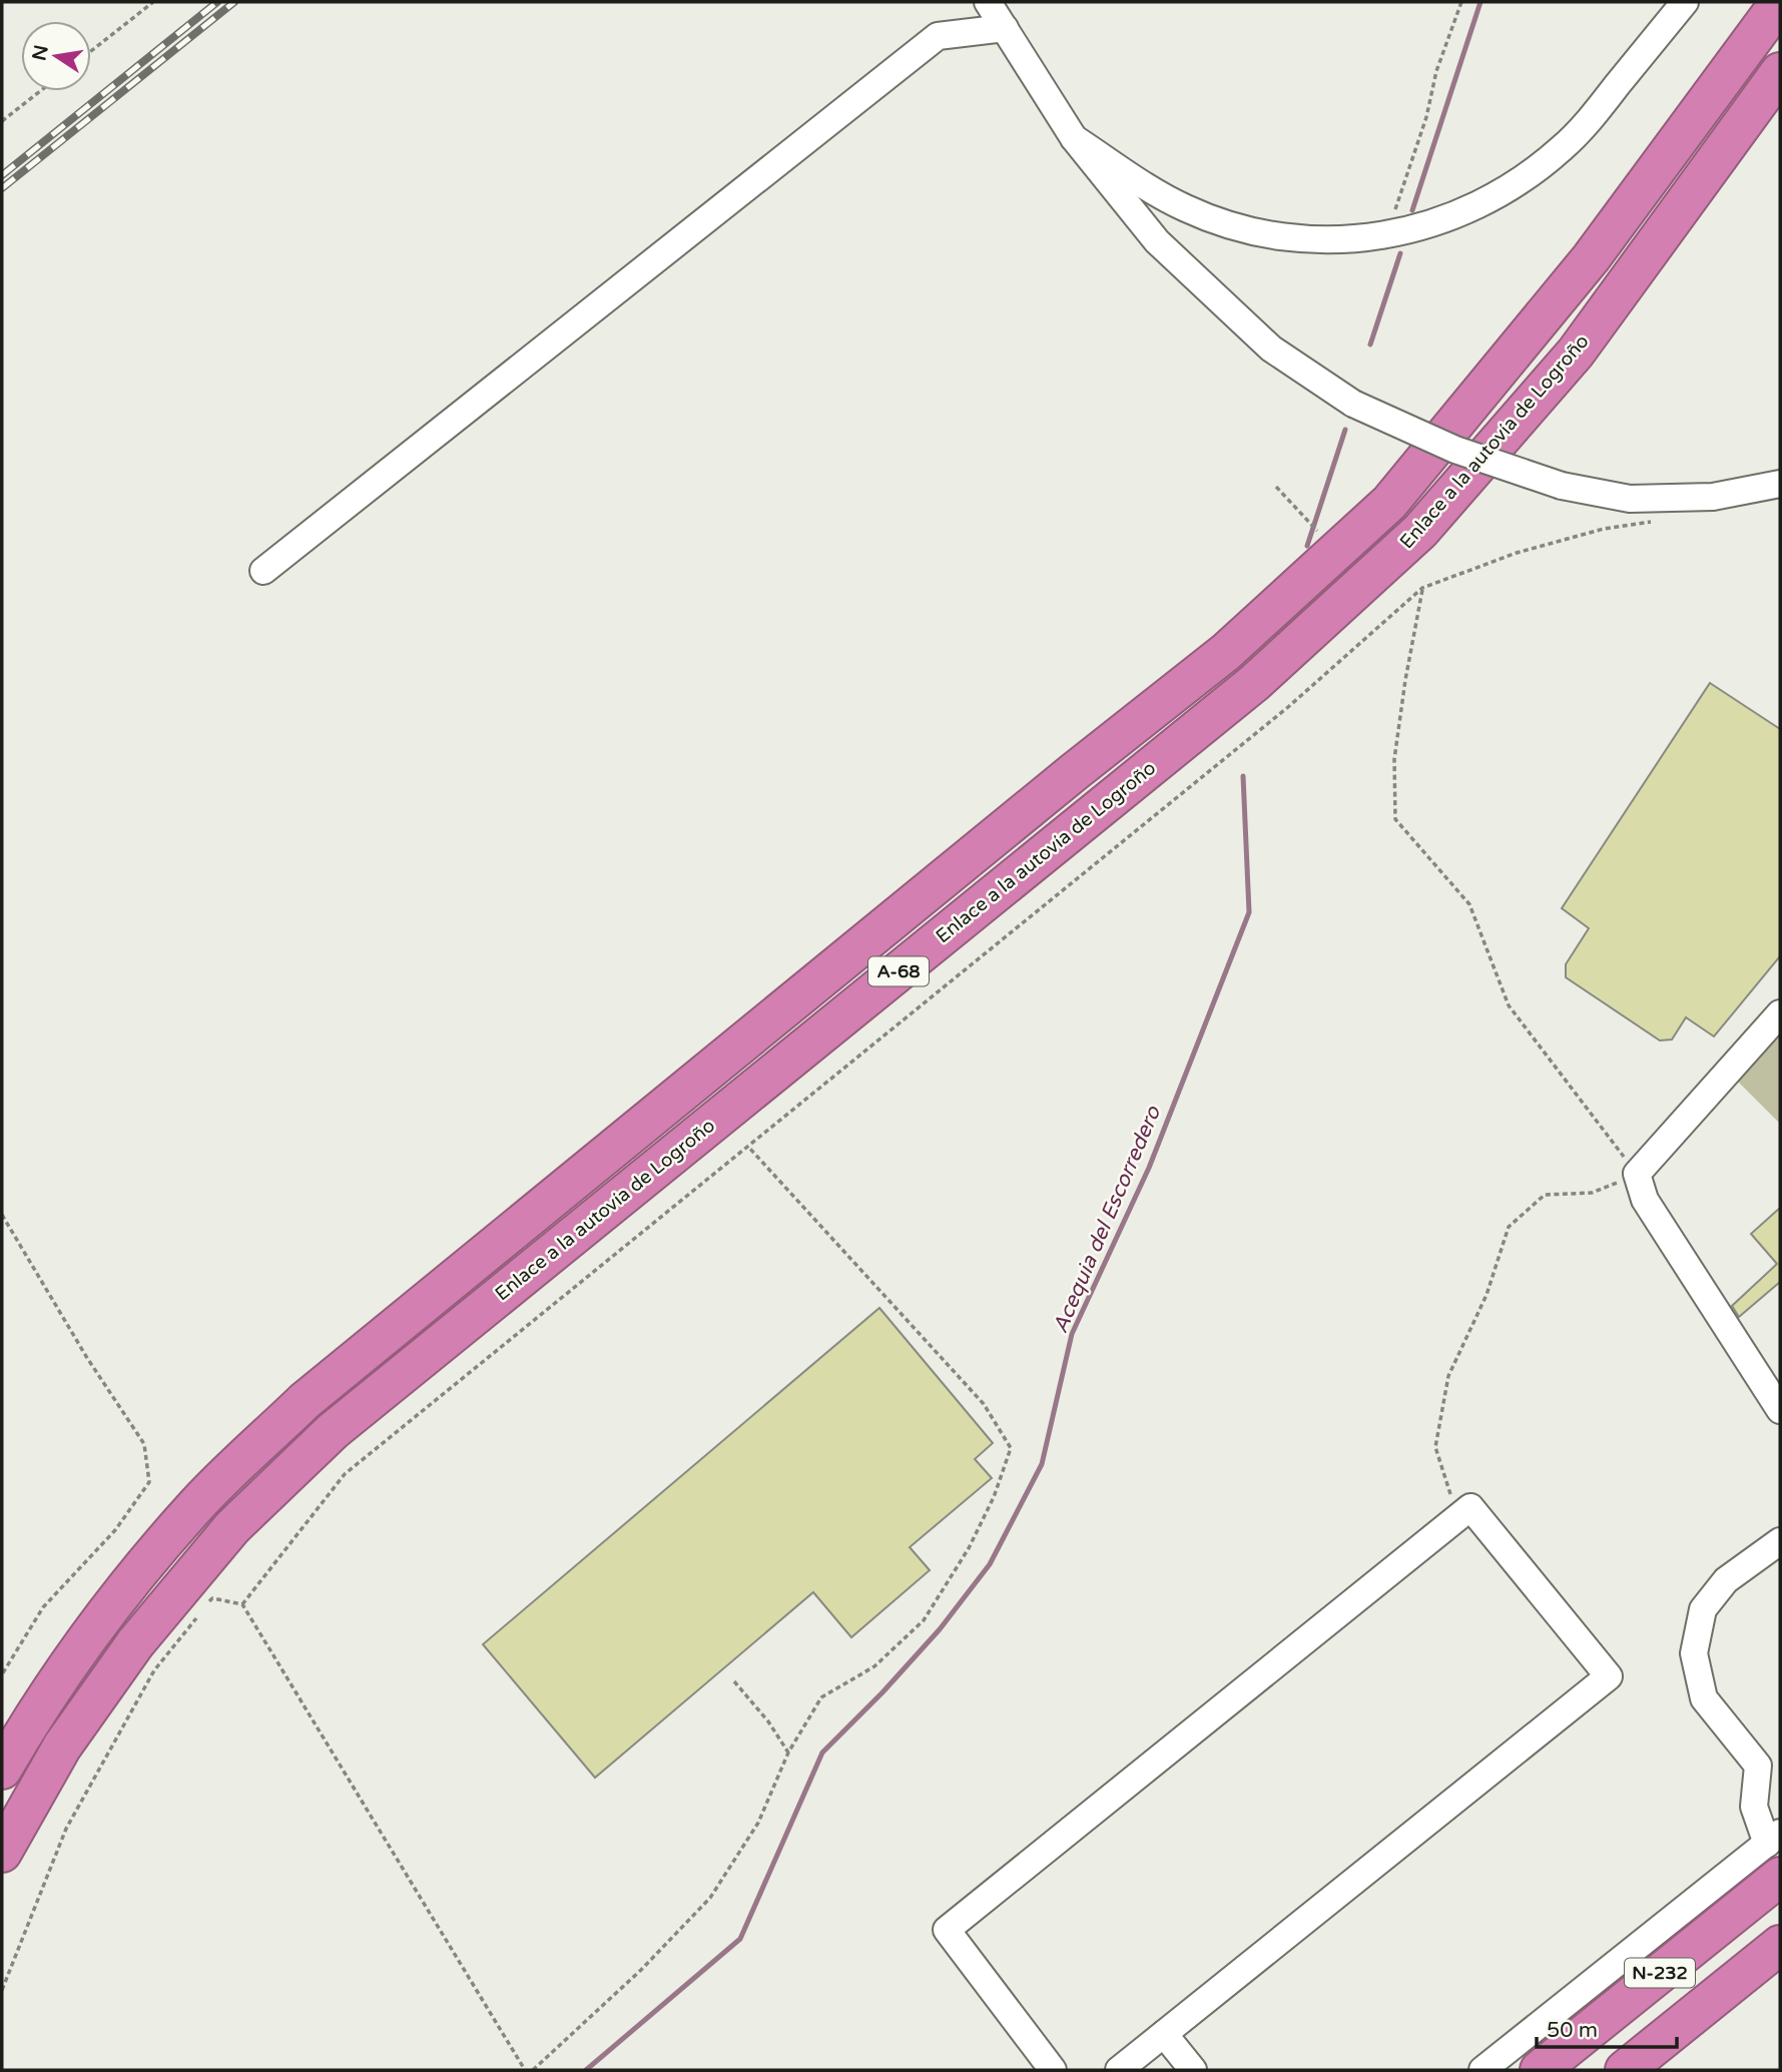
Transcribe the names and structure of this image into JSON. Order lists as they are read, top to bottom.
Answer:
{
  "streets": {
    "highway": ["Enlace a la autovía de Logroño", "A-68", "N-232"]
  },
  "water": ["Acequia del Escorredero"],
  "scale_bar": "50 m",
  "north": "left"
}
